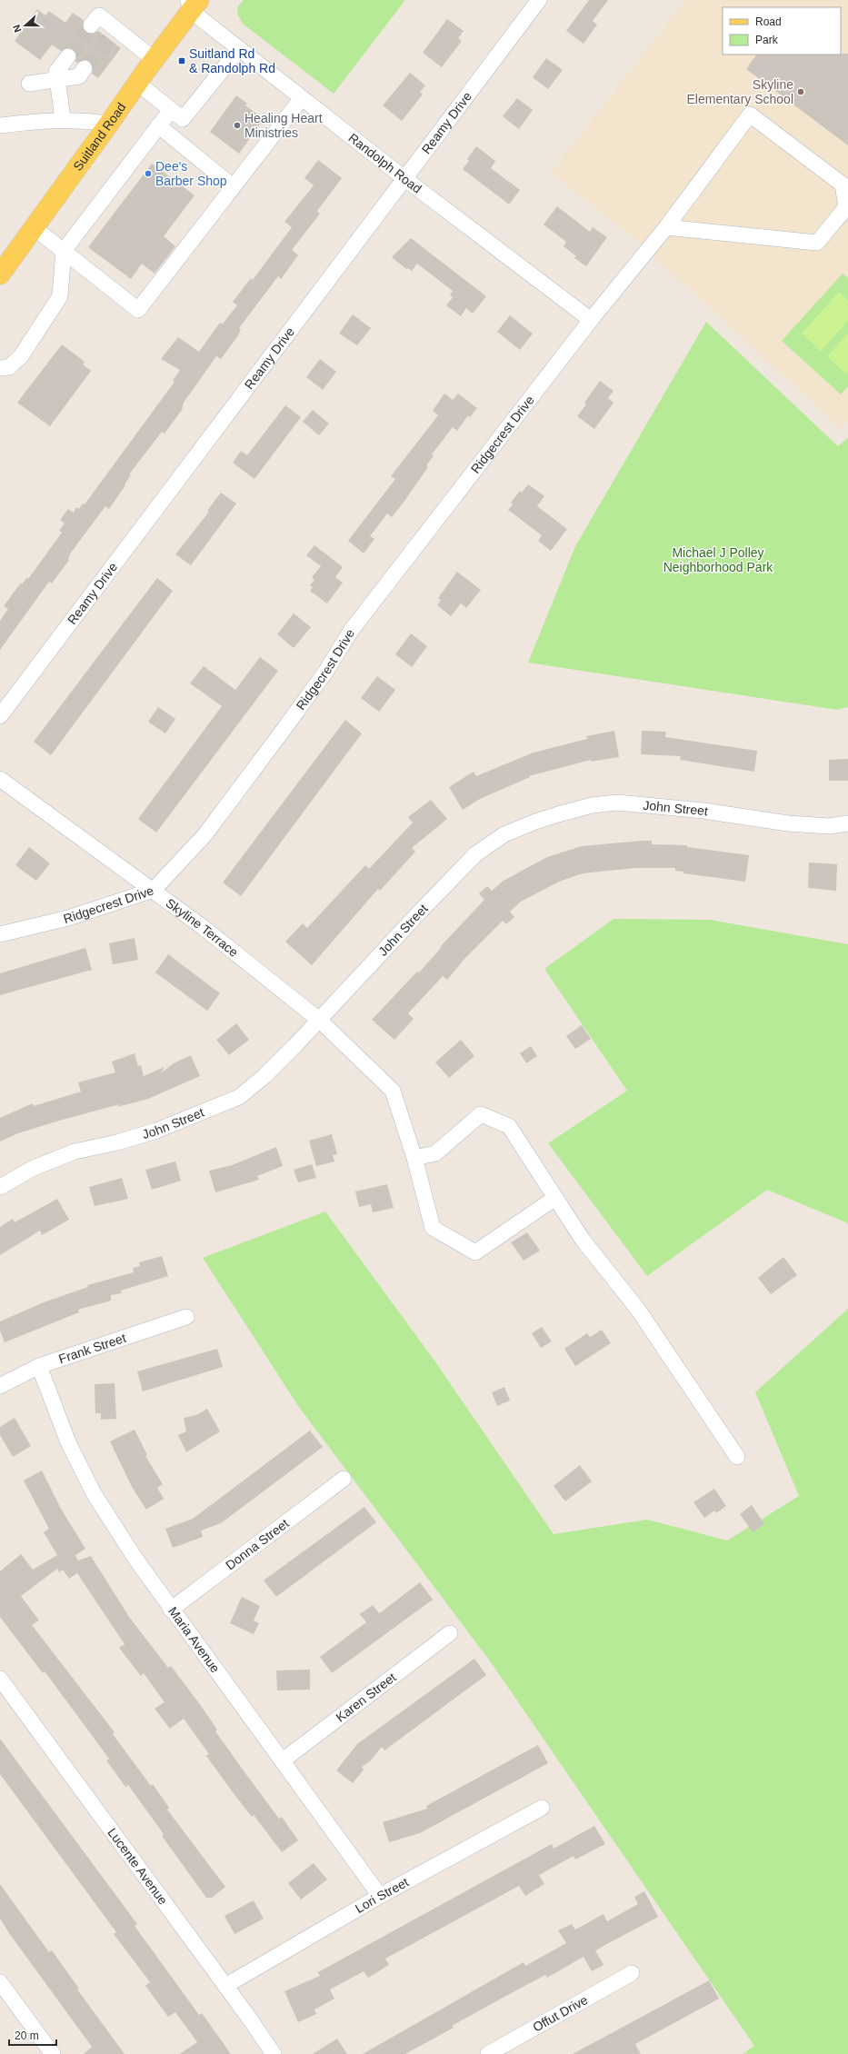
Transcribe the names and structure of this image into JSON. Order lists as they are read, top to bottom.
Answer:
{
  "streets": {
    "main road": ["Suitland Road"],
    "street": [
      "Reamy Drive",
      "Randolph Road",
      "Ridgecrest Drive",
      "John Street",
      "Skyline Terrace",
      "Frank Street",
      "Donna Street",
      "Maria Avenue",
      "Karen Street",
      "Lucente Avenue",
      "Lori Street",
      "Offut Drive"
    ]
  },
  "crossings": [
    ["Reamy Drive", "Randolph Road"],
    ["Suitland Road", "Randolph Road"],
    ["Randolph Road", "Ridgecrest Drive"],
    ["Ridgecrest Drive", "Skyline Terrace"],
    ["John Street", "Skyline Terrace"],
    ["Frank Street", "Maria Avenue"],
    ["Donna Street", "Maria Avenue"],
    ["Maria Avenue", "Karen Street"],
    ["Maria Avenue", "Lori Street"],
    ["Lucente Avenue", "Lori Street"]
  ],
  "parks": ["Michael J Polley Neighborhood Park"],
  "places": {
    "transit": ["Suitland Rd & Randolph Rd"],
    "other": ["Skyline Elementary School", "Healing Heart Ministries", "Dee's Barber Shop"]
  },
  "legend": ["Road", "Park"],
  "scale_bar": "20 m",
  "north": "left"
}
